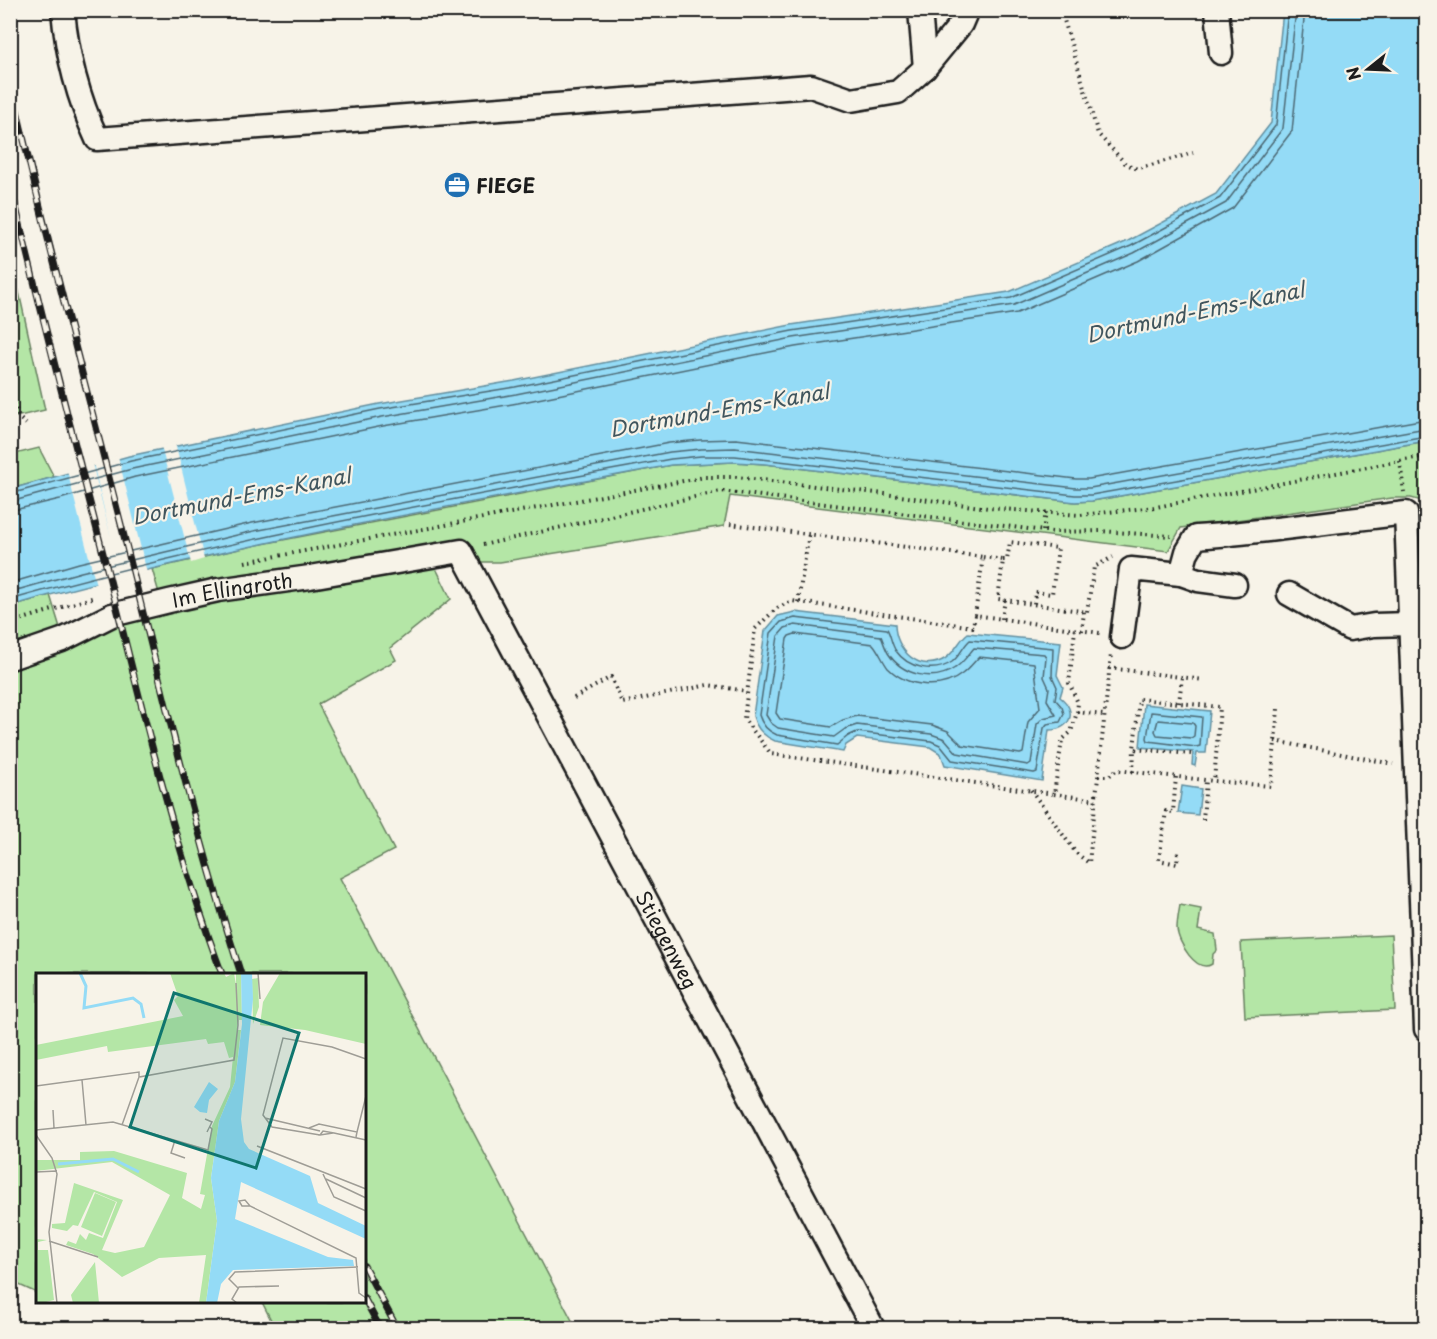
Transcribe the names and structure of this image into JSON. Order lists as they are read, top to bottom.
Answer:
{
  "streets": {
    "street": ["Im Ellingroth", "Stiegenweg"]
  },
  "crossings": [
    ["Im Ellingroth", "Stiegenweg"]
  ],
  "water": ["Dortmund-Ems-Kanal"],
  "places": {
    "office": ["FIEGE"]
  },
  "north": "left"
}
